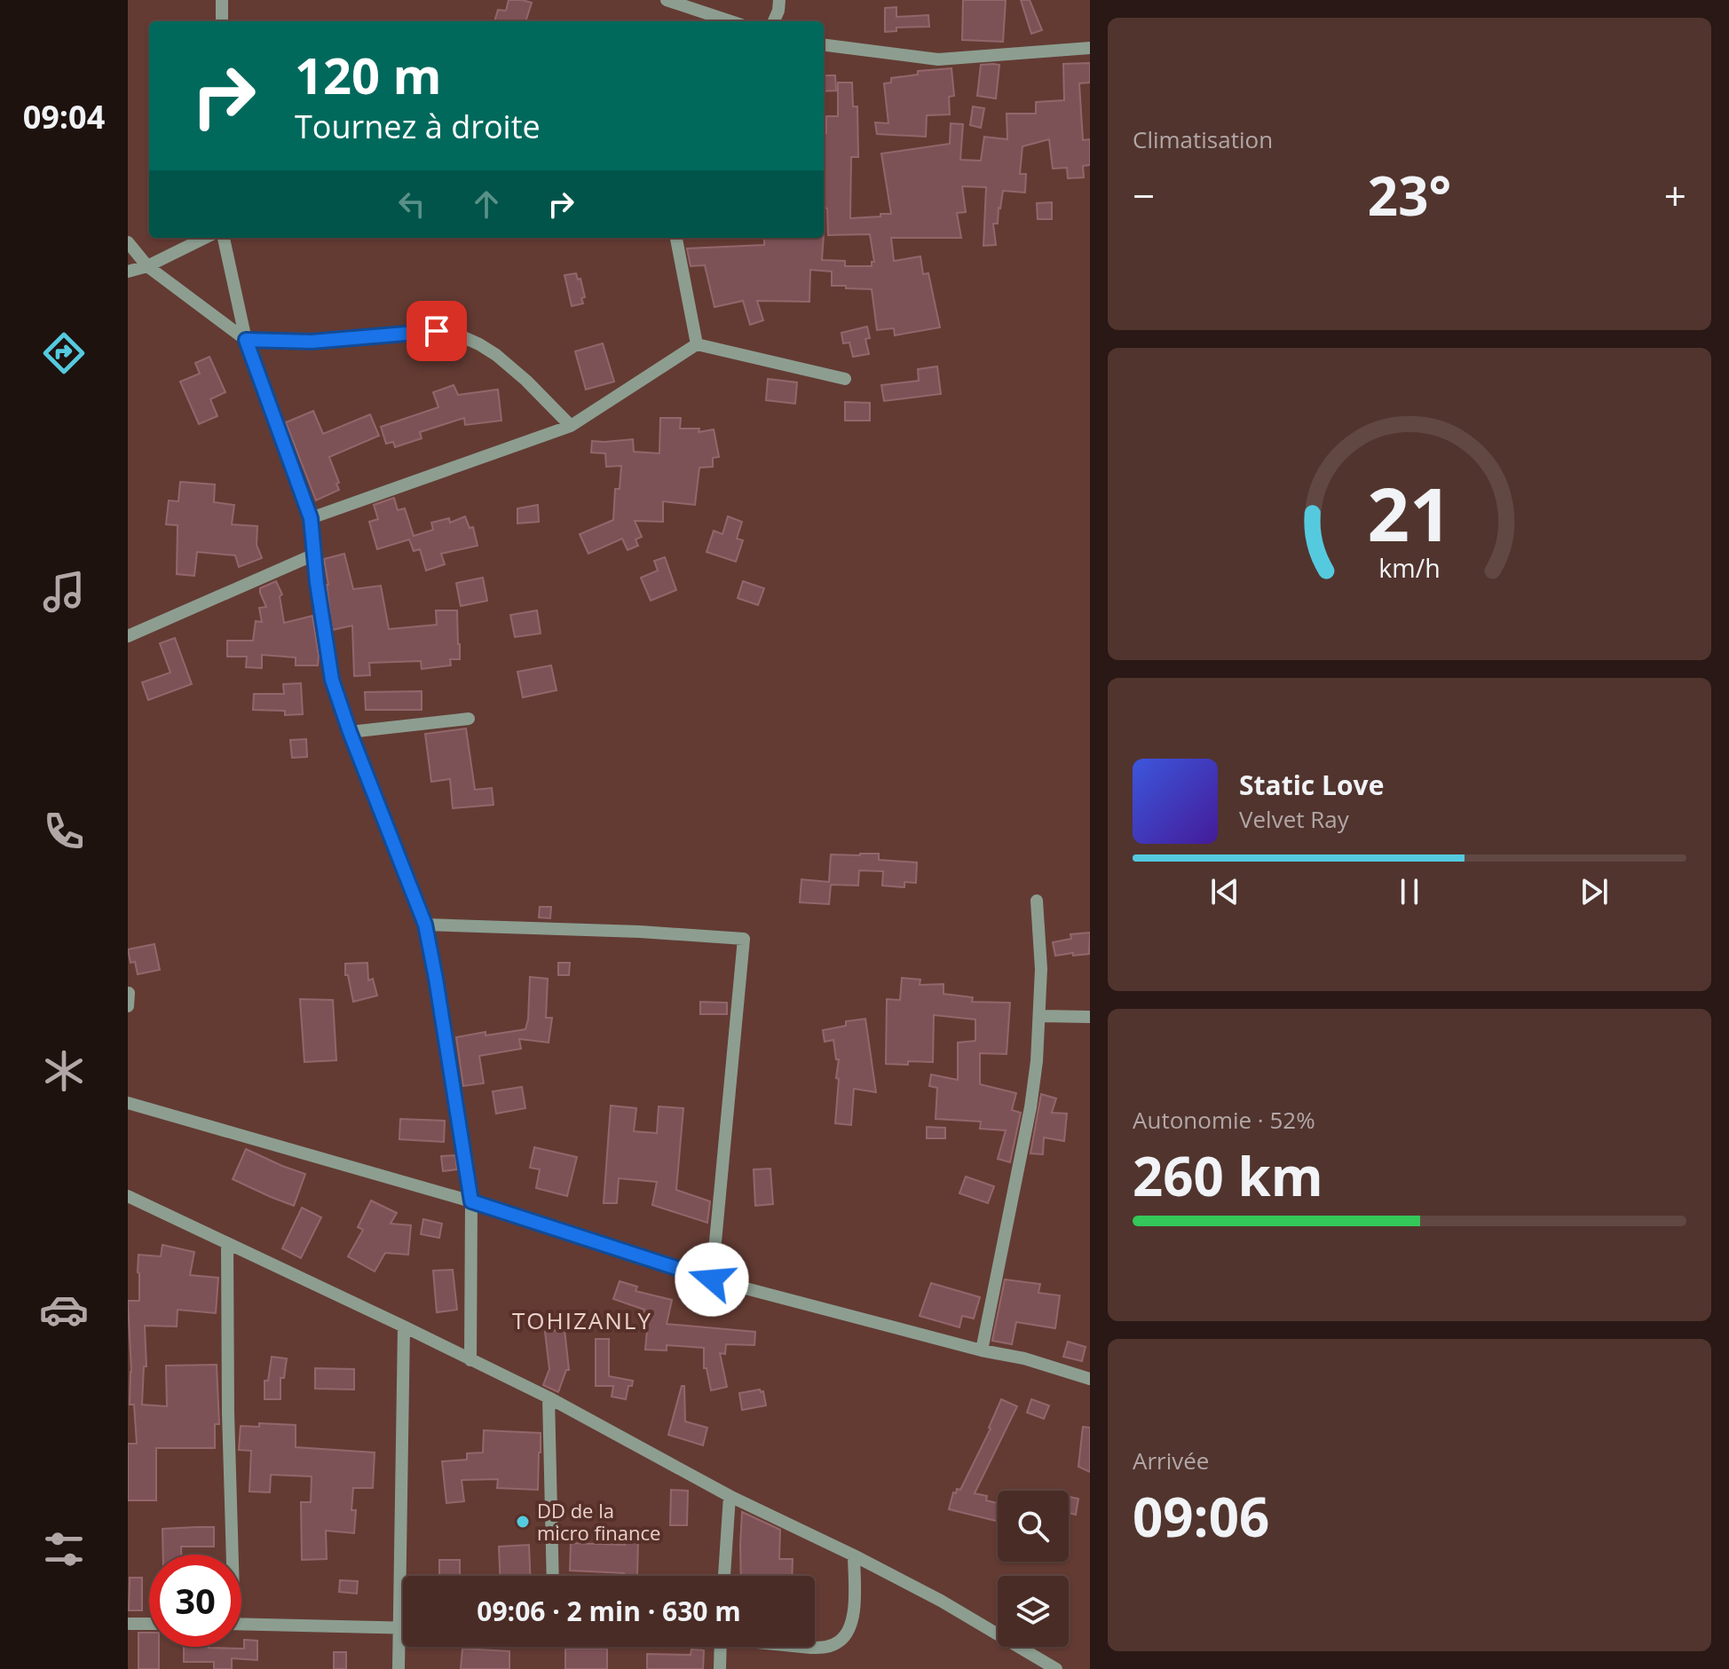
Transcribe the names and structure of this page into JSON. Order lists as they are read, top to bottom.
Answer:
{
  "districts": ["TOHIZANLY"],
  "places": ["DD de la micro finance"],
  "page": {
    "tabs": "09:04",
    "tile": [
      "Climatisation",
      ["Autonomie · 52%", "260 km"],
      ["Arrivée", "09:06"]
    ],
    "turn": ["120 m", "Tournez à droite"],
    "heat": ["−", "23°", "+"],
    "song": ["Static Love", "Velvet Ray"],
    "limit": "30",
    "trip": "09:06 · 2 min · 630 m",
    "gauge": ["21", "km/h"]
  }
}
